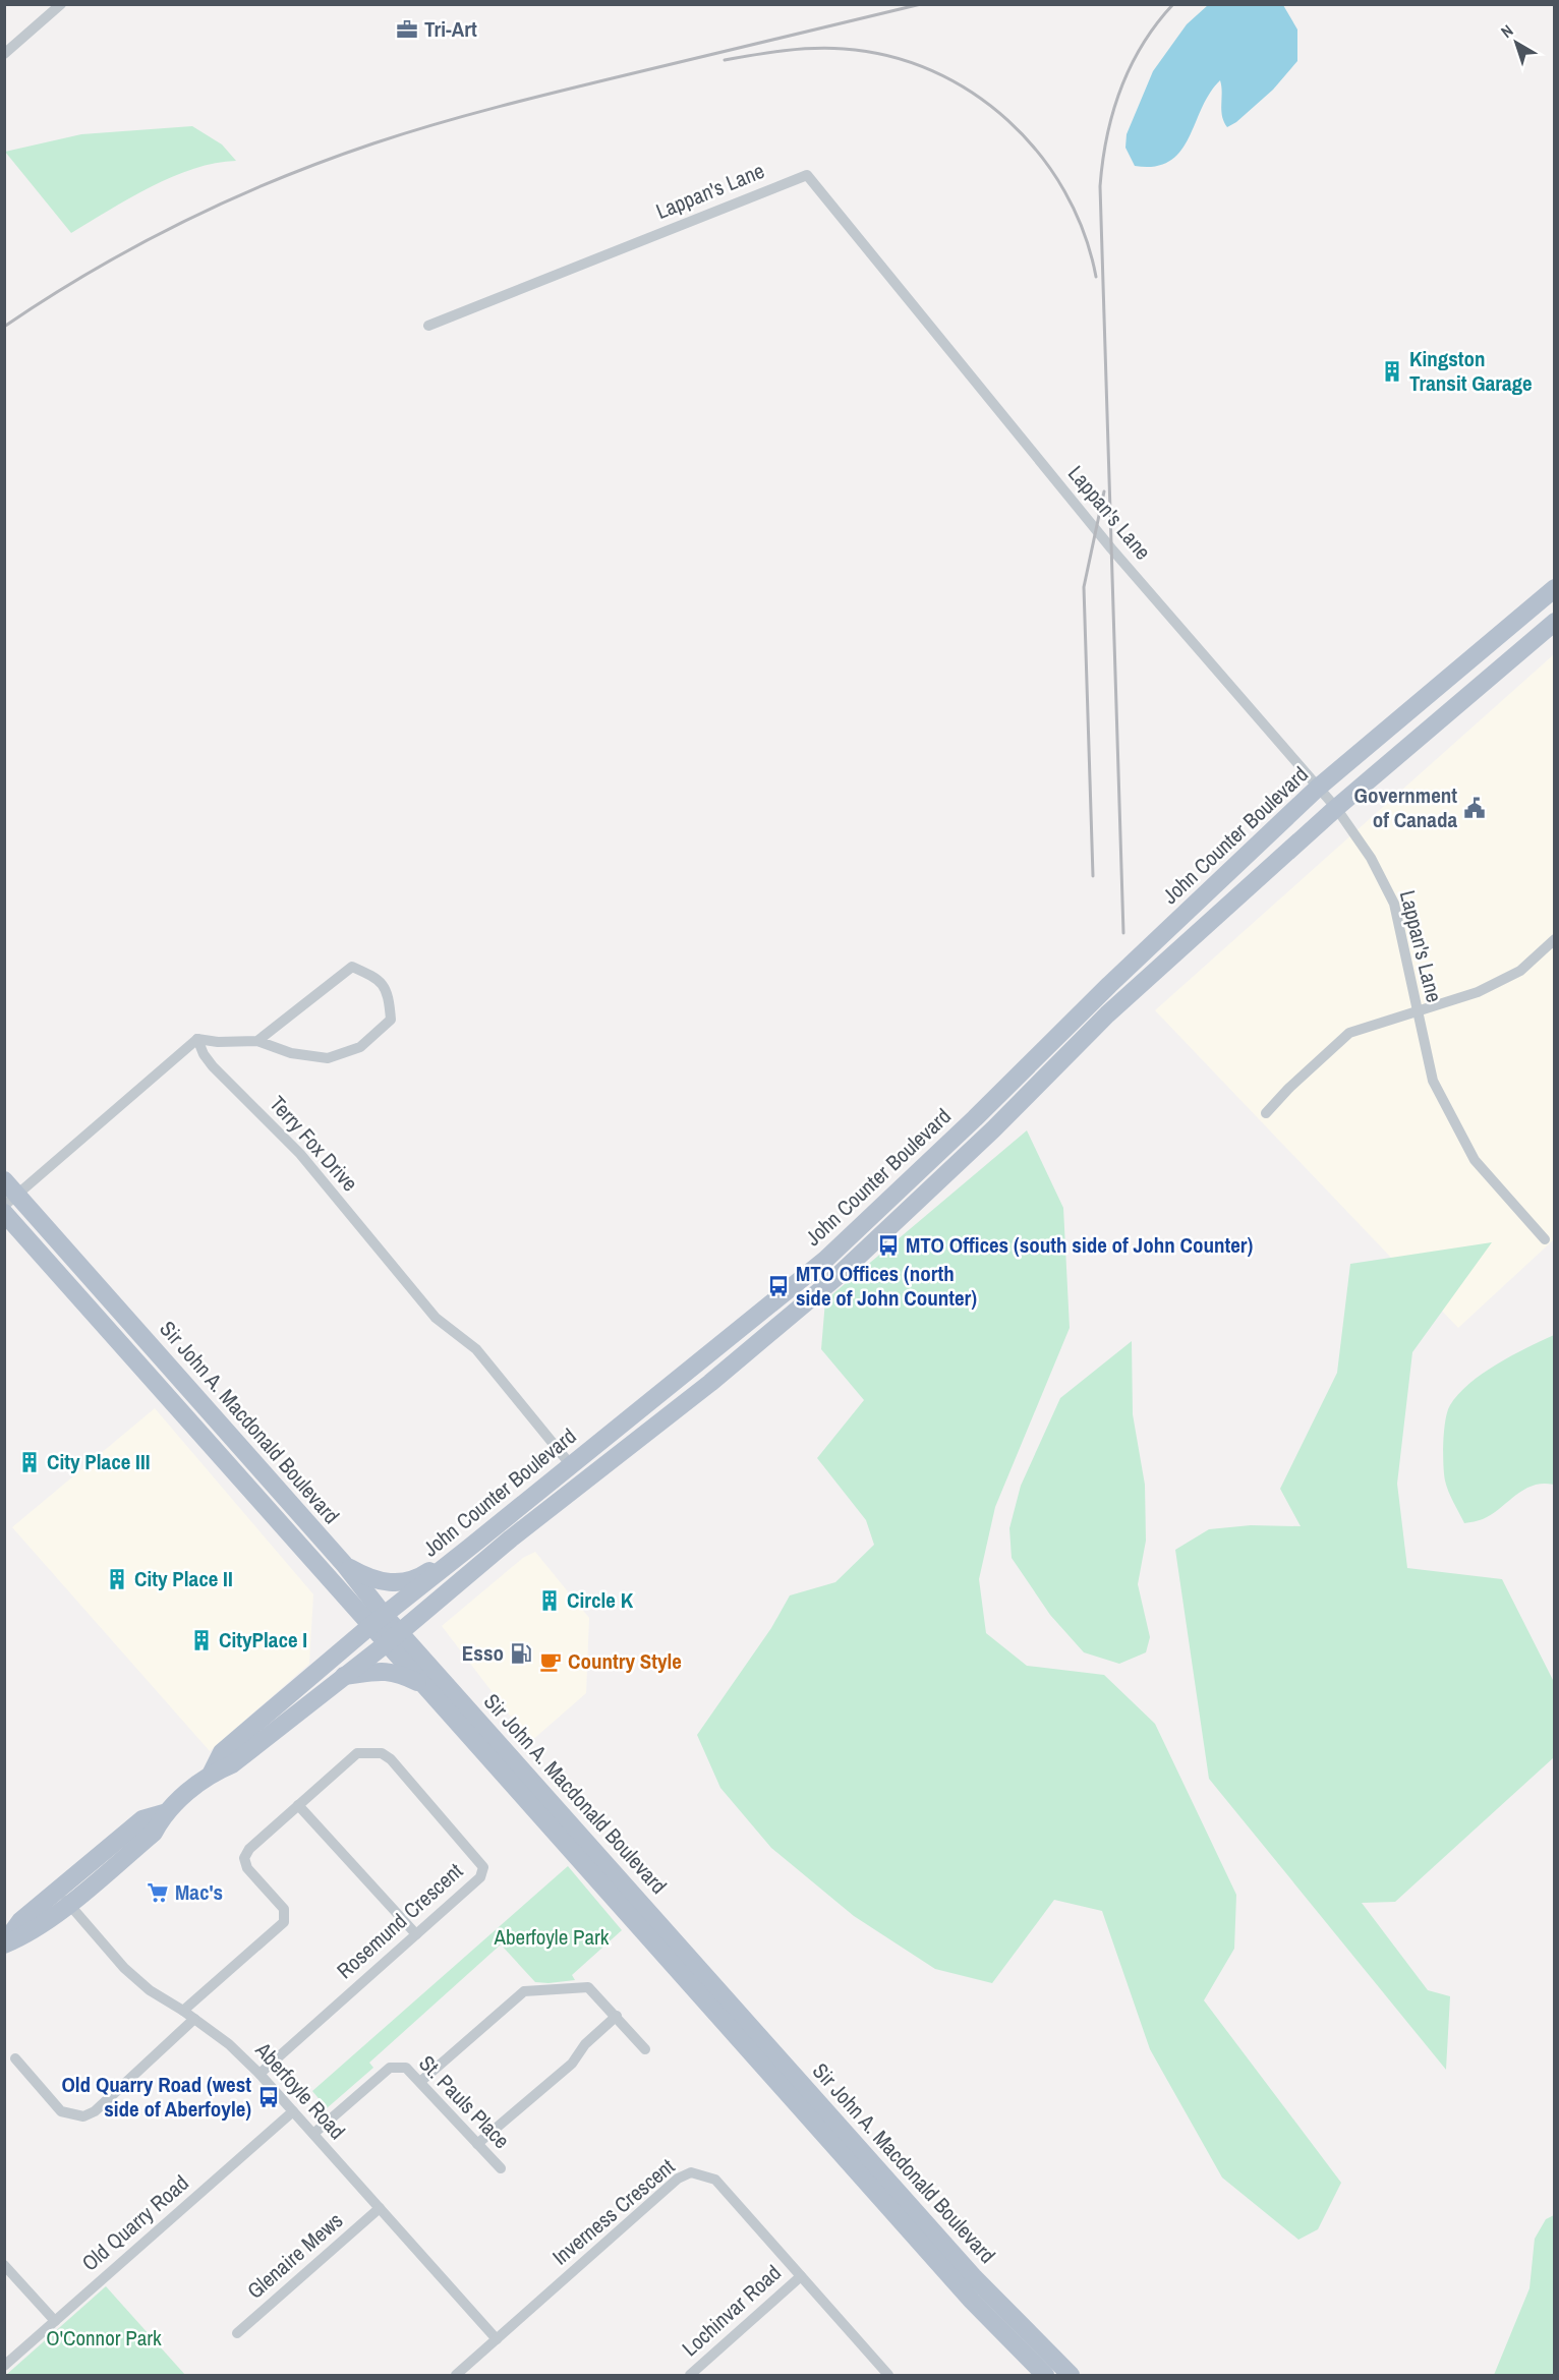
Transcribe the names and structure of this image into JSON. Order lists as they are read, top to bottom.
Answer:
{
  "streets": {
    "main road": ["John Counter Boulevard", "Sir John A. Macdonald Boulevard"],
    "street": [
      "Lappan's Lane",
      "Terry Fox Drive",
      "Rosemund Crescent",
      "Aberfoyle Road",
      "St. Pauls Place",
      "Inverness Crescent",
      "Old Quarry Road",
      "Glenaire Mews",
      "Lochinvar Road"
    ]
  },
  "crossings": [
    ["Lappan's Lane", "John Counter Boulevard"],
    ["John Counter Boulevard", "Terry Fox Drive"],
    ["John Counter Boulevard", "Sir John A. Macdonald Boulevard"],
    ["John Counter Boulevard", "Aberfoyle Road"],
    ["Rosemund Crescent", "Aberfoyle Road"],
    ["Aberfoyle Road", "St. Pauls Place"],
    ["Aberfoyle Road", "Inverness Crescent"],
    ["Aberfoyle Road", "Old Quarry Road"],
    ["Aberfoyle Road", "Glenaire Mews"],
    ["Inverness Crescent", "Lochinvar Road"]
  ],
  "parks": ["Aberfoyle Park", "O'Connor Park"],
  "places": {
    "office": ["Tri-Art"],
    "building": [
      "Kingston Transit Garage",
      "City Place III",
      "City Place II",
      "Circle K",
      "CityPlace I"
    ],
    "public building": ["Government of Canada"],
    "bus stop": ["MTO Offices (south side of John Counter)", "MTO Offices (north side of John Counter)", "Old Quarry Road (west side of Aberfoyle)"],
    "fuel station": ["Esso"],
    "cafe": ["Country Style"],
    "supermarket": ["Mac's"]
  },
  "north": "top left"
}
